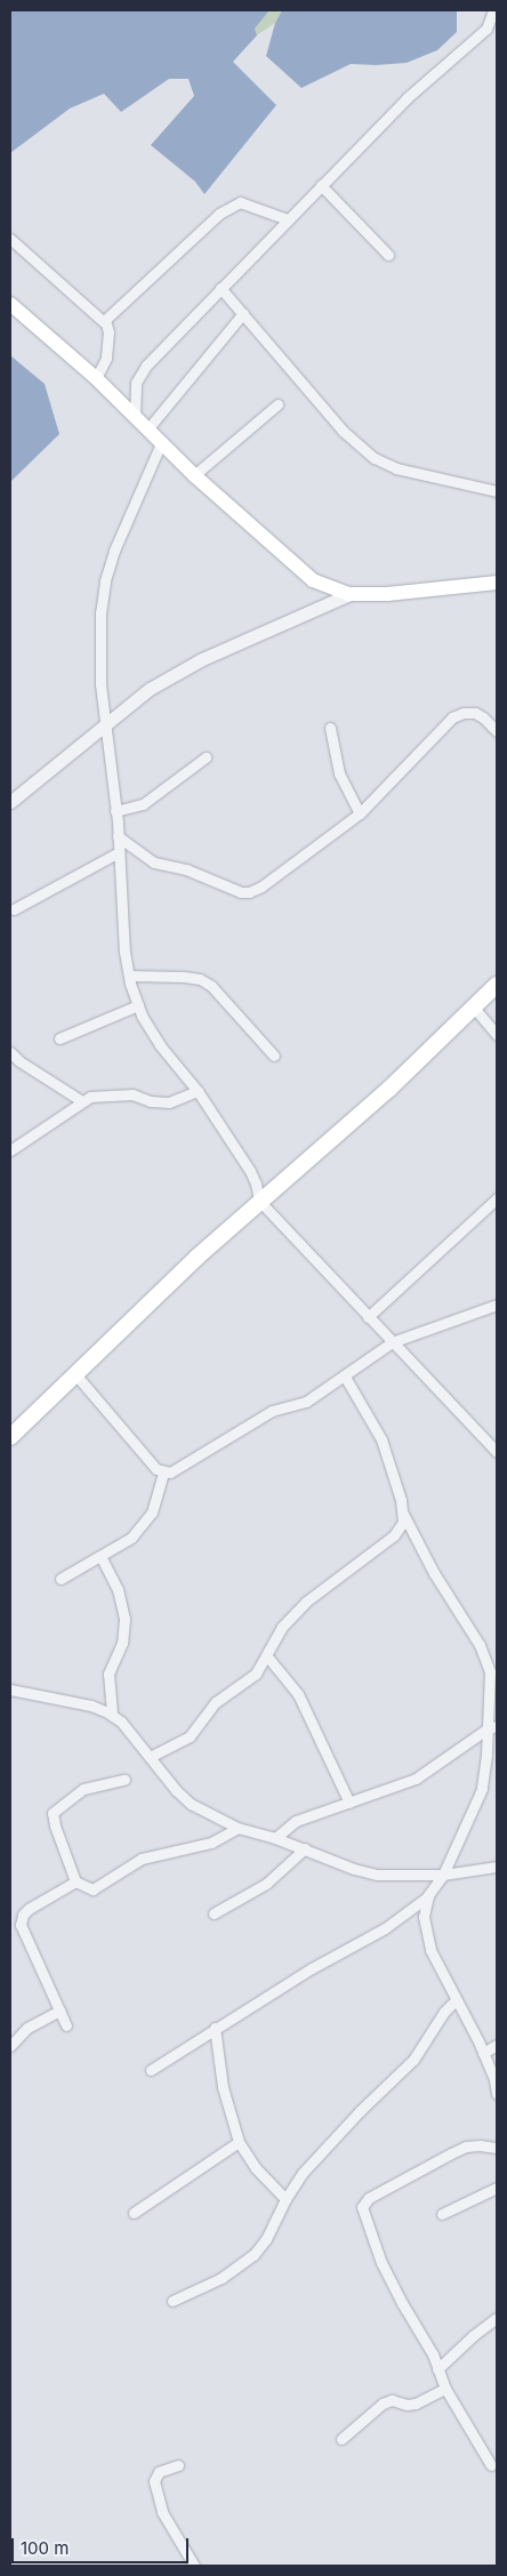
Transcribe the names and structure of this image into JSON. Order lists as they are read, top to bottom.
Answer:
{
  "scale_bar": "100 m"
}
